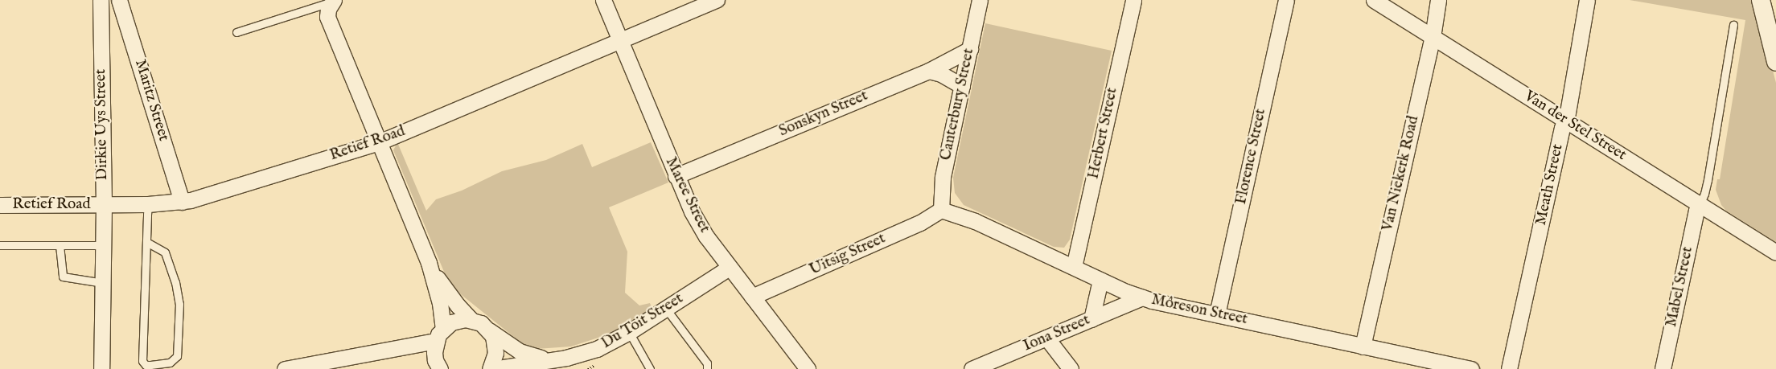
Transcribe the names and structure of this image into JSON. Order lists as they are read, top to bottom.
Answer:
{
  "streets": {
    "street": [
      "Maritz Street",
      "Canterbury Street",
      "Sonskyn Street",
      "Dirkie Uys Street",
      "Van der Stel Street",
      "Herbert Street",
      "Retief Road",
      "Florence Street",
      "Van Niekerk Road",
      "Meath Street",
      "Maree Street",
      "Uitsig Street",
      "Mabel Street",
      "Môreson Street",
      "Du Toit Street",
      "Iona Street"
    ]
  },
  "crossings": [
    ["Maritz Street", "Retief Road"],
    ["Canterbury Street", "Sonskyn Street"],
    ["Canterbury Street", "Uitsig Street"],
    ["Canterbury Street", "Môreson Street"],
    ["Sonskyn Street", "Maree Street"],
    ["Dirkie Uys Street", "Retief Road"],
    ["Van der Stel Street", "Van Niekerk Road"],
    ["Van der Stel Street", "Meath Street"],
    ["Van der Stel Street", "Mabel Street"],
    ["Herbert Street", "Môreson Street"],
    ["Retief Road", "Maree Street"],
    ["Florence Street", "Môreson Street"],
    ["Van Niekerk Road", "Môreson Street"],
    ["Maree Street", "Uitsig Street"],
    ["Maree Street", "Du Toit Street"],
    ["Uitsig Street", "Môreson Street"],
    ["Môreson Street", "Iona Street"]
  ]
}
